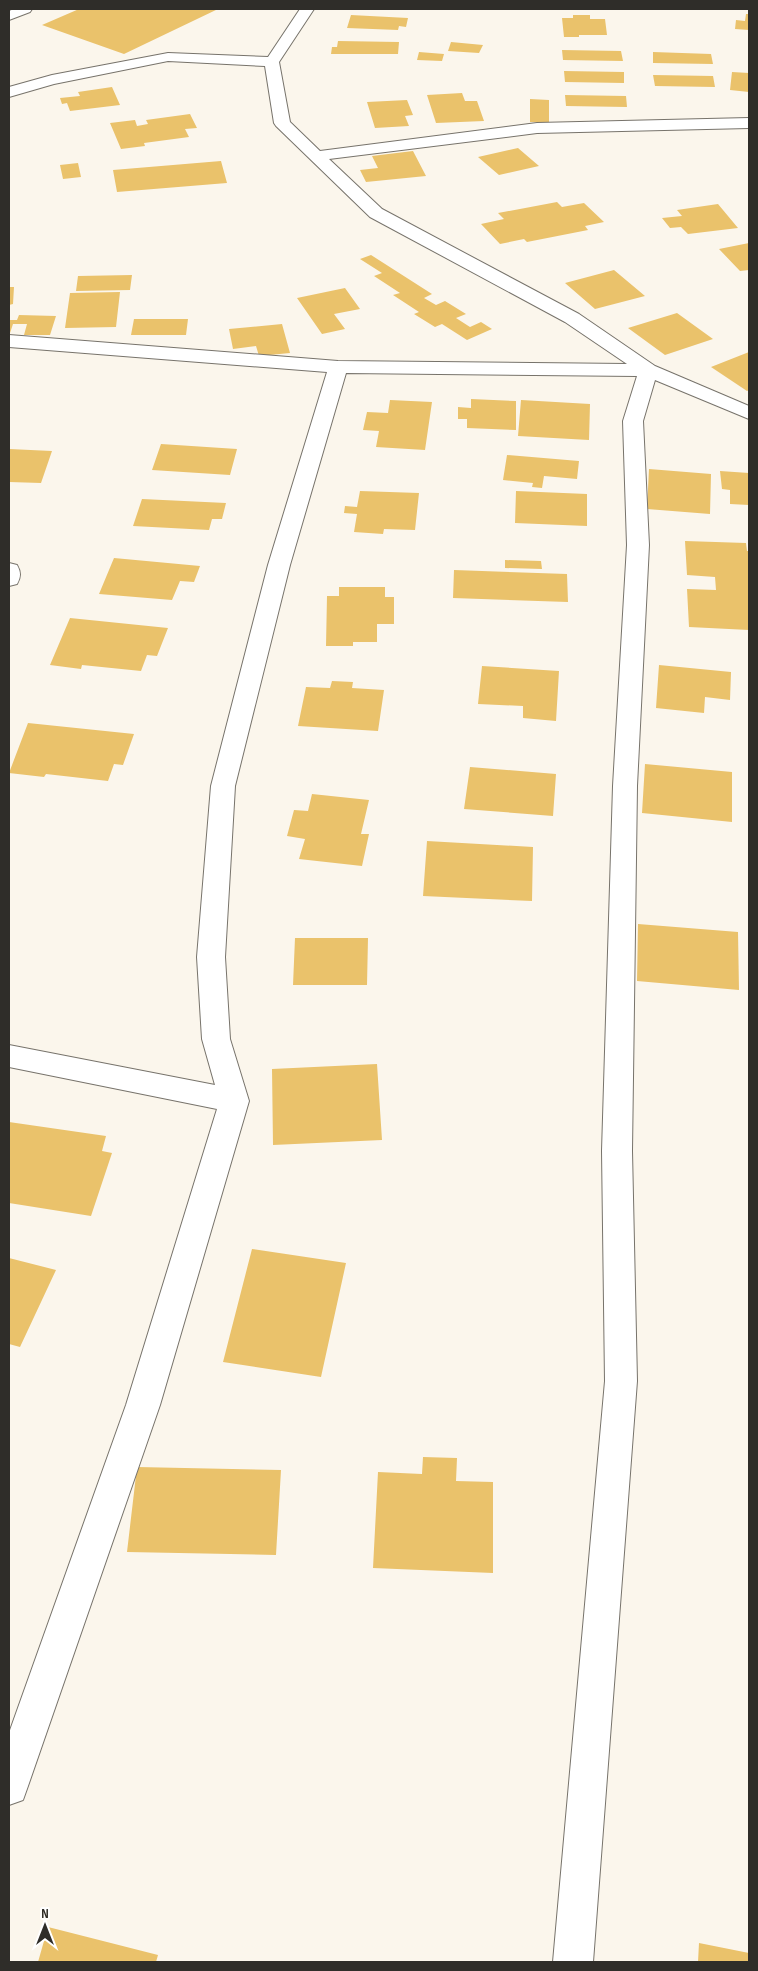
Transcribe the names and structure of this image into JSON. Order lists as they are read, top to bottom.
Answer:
{
  "north": "top"
}
